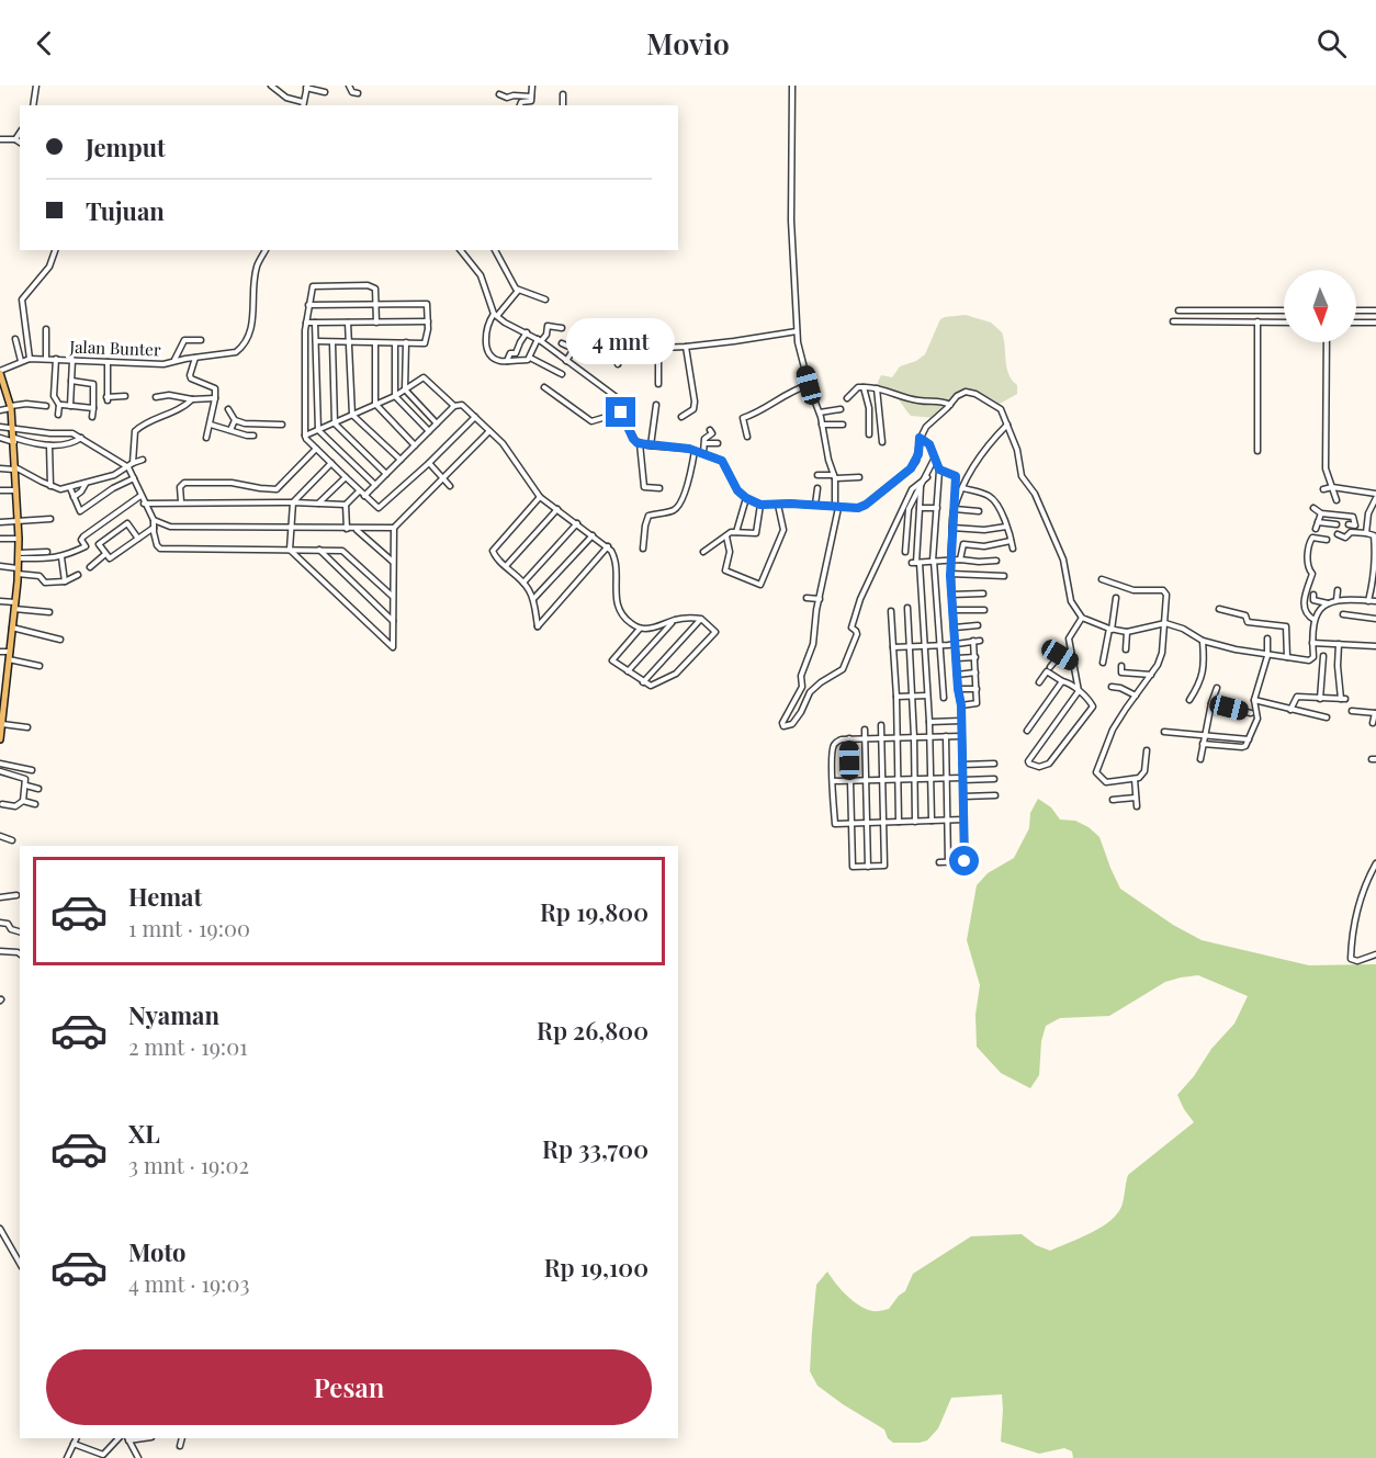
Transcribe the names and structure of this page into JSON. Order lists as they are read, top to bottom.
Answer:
{
  "streets": {
    "street": ["Jalan Bunter"]
  },
  "north": "bottom",
  "page": {
    "header": "Movio",
    "banner": ["Jemput", "Tujuan"],
    "bubble": "4 mnt",
    "list": [
      {
        "name": "Hemat",
        "note": "1 mnt · 19:00",
        "value": "Rp 19,800"
      },
      {
        "name": "Nyaman",
        "note": "2 mnt · 19:01",
        "value": "Rp 26,800"
      },
      {
        "name": "XL",
        "note": "3 mnt · 19:02",
        "value": "Rp 33,700"
      },
      {
        "name": "Moto",
        "note": "4 mnt · 19:03",
        "value": "Rp 19,100"
      }
    ],
    "buttons": "Pesan"
  }
}
